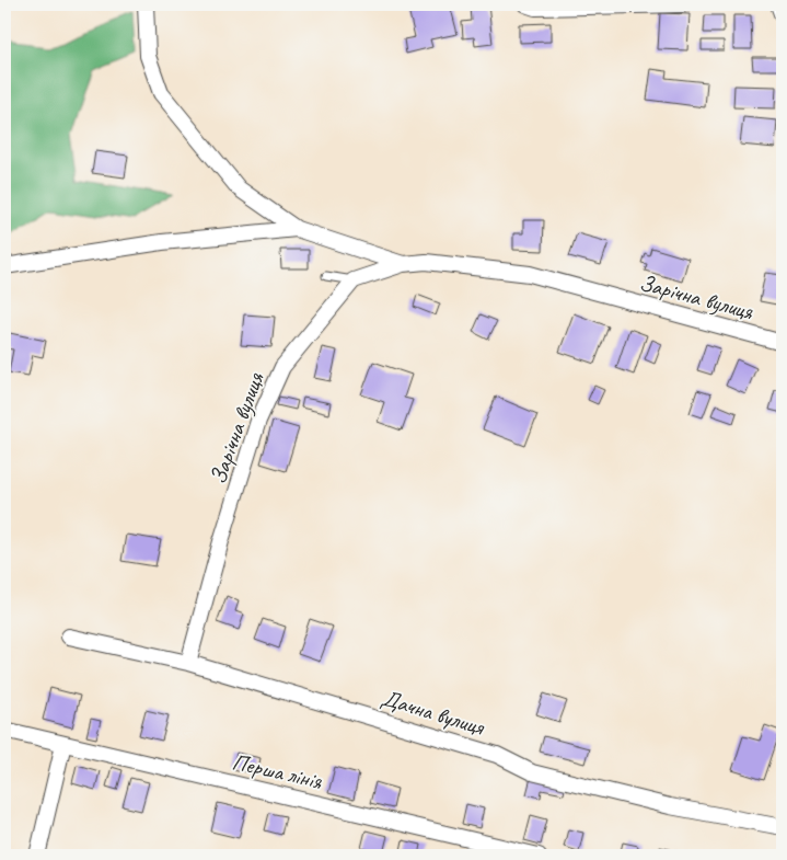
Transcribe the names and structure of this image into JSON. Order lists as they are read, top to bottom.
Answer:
{
  "streets": {
    "street": ["Зарічна вулиця", "Дачна вулиця", "Перша лінія"]
  },
  "crossings": [
    ["Зарічна вулиця", "Дачна вулиця"]
  ]
}
